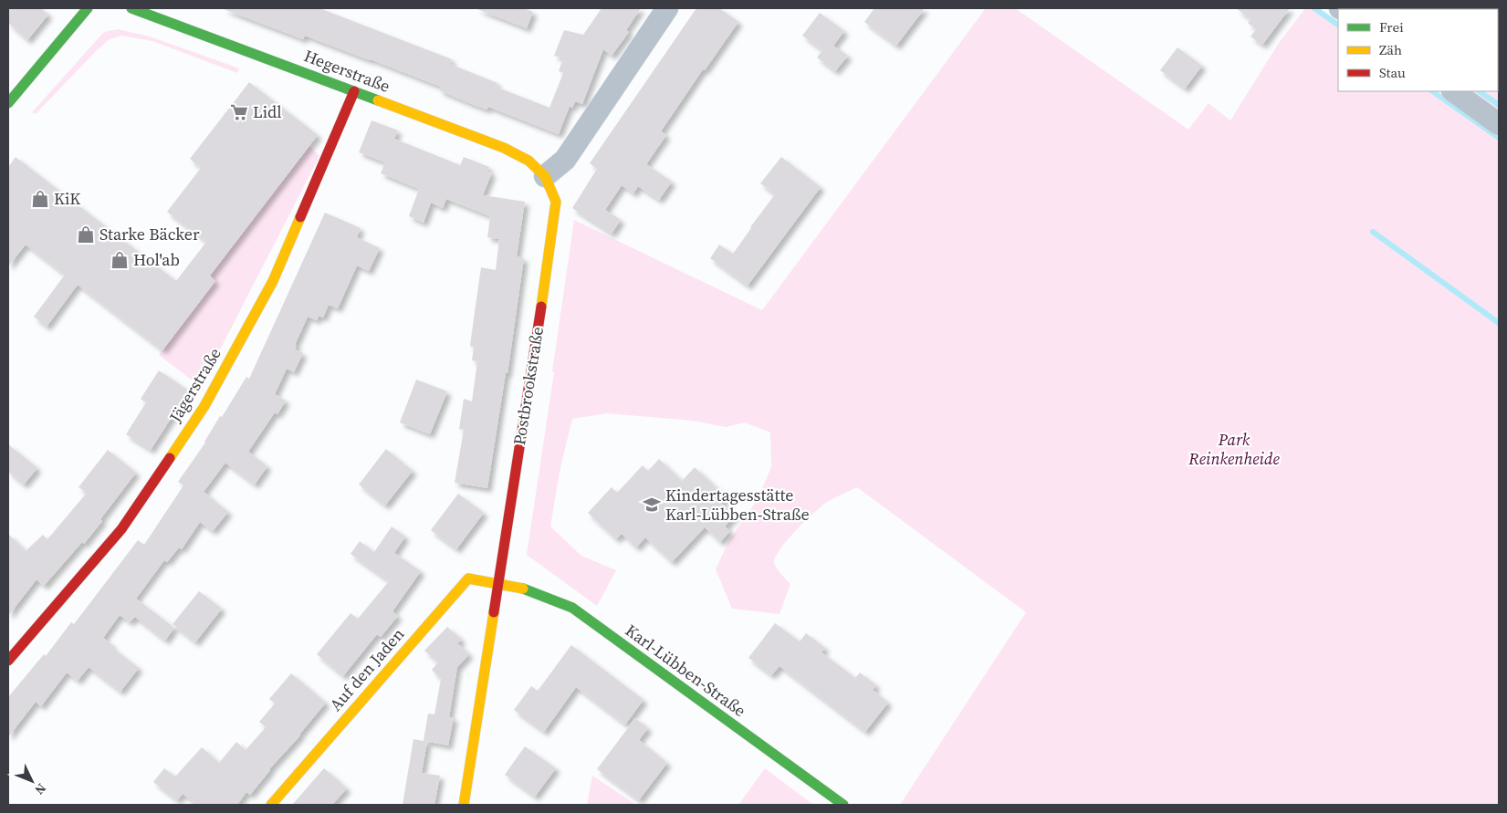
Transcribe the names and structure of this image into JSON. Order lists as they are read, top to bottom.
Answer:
{
  "streets": {
    "street": [
      "Hegerstraße",
      "Jägerstraße",
      "Postbrookstraße",
      "Auf den Jaden",
      "Karl-Lübben-Straße"
    ]
  },
  "crossings": [
    ["Hegerstraße", "Jägerstraße"],
    ["Hegerstraße", "Postbrookstraße"],
    ["Postbrookstraße", "Auf den Jaden"],
    ["Postbrookstraße", "Karl-Lübben-Straße"],
    ["Auf den Jaden", "Karl-Lübben-Straße"]
  ],
  "parks": ["Park Reinkenheide"],
  "places": {
    "supermarket": ["Lidl"],
    "shop": ["KiK", "Starke Bäcker", "Hol'ab"],
    "school or university": ["Kindertagesstätte Karl-Lübben-Straße"]
  },
  "legend": ["Frei", "Zäh", "Stau"],
  "north": "bottom right"
}
